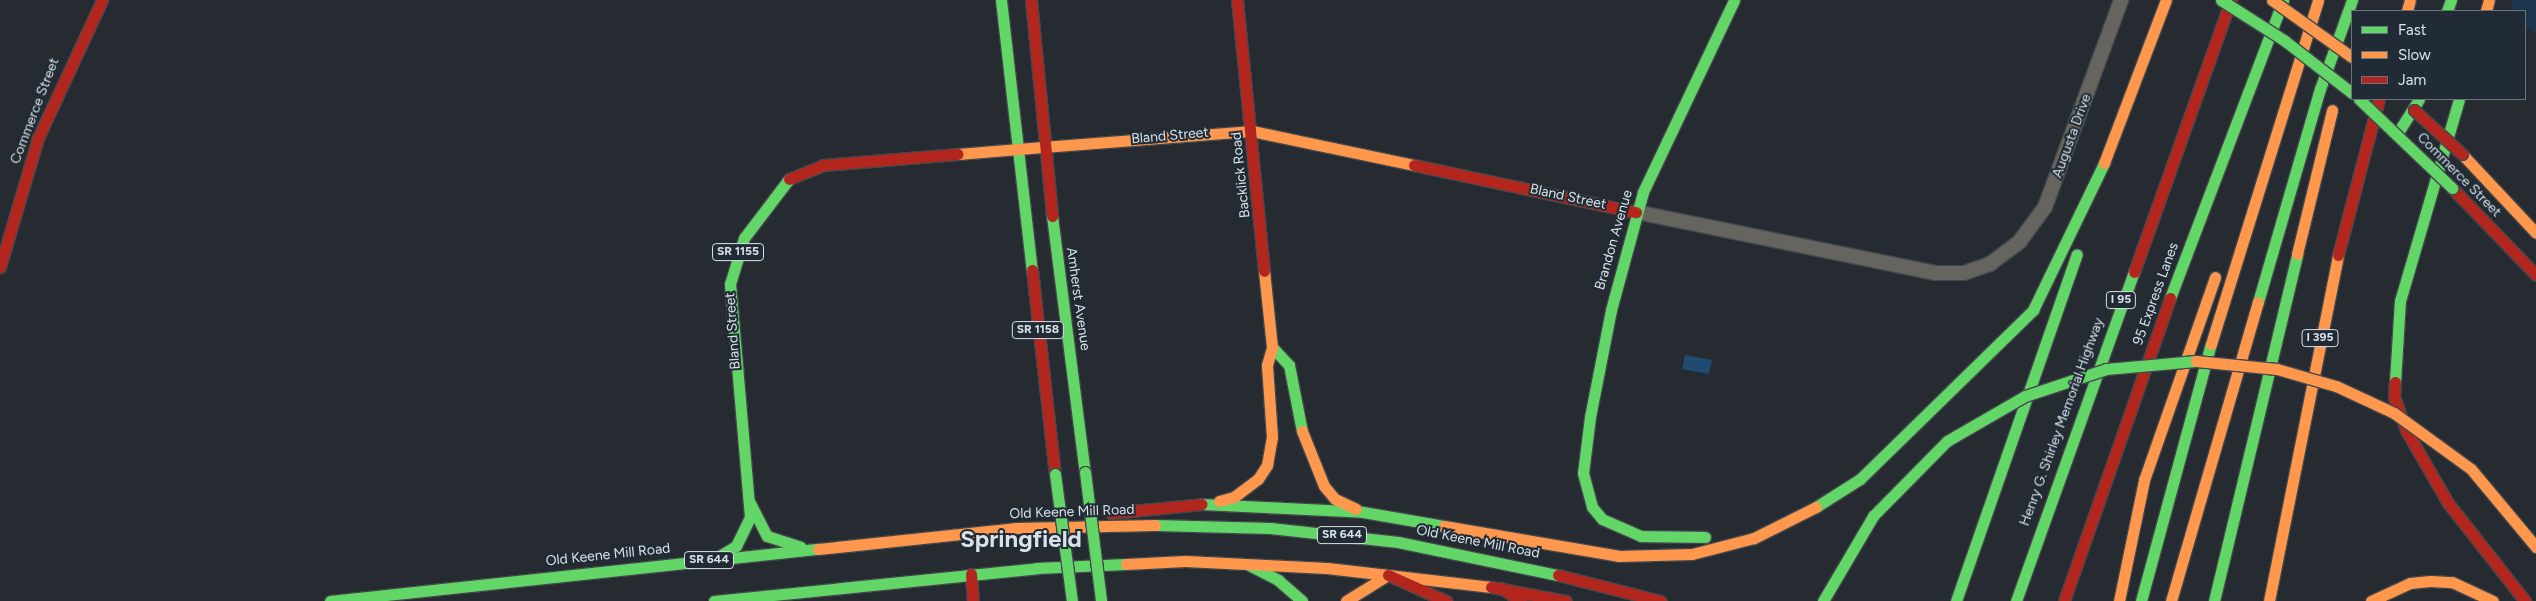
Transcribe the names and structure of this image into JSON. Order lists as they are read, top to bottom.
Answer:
{
  "streets": {
    "main road": [
      "Commerce Street",
      "Bland Street",
      "Backlick Road",
      "Brandon Avenue",
      "SR 1155",
      "95 Express Lanes",
      "Amherst Avenue",
      "I 95",
      "SR 1158",
      "I 395",
      "Henry G. Shirley Memorial Highway",
      "Old Keene Mill Road",
      "SR 644"
    ],
    "street": ["Augusta Drive"]
  },
  "crossings": [
    ["Bland Street", "Augusta Drive"],
    ["Bland Street", "Backlick Road"],
    ["Bland Street", "Brandon Avenue"],
    ["Bland Street", "Amherst Avenue"],
    ["Bland Street", "SR 1158"]
  ],
  "districts": ["Springfield"],
  "legend": ["Fast", "Slow", "Jam"]
}
